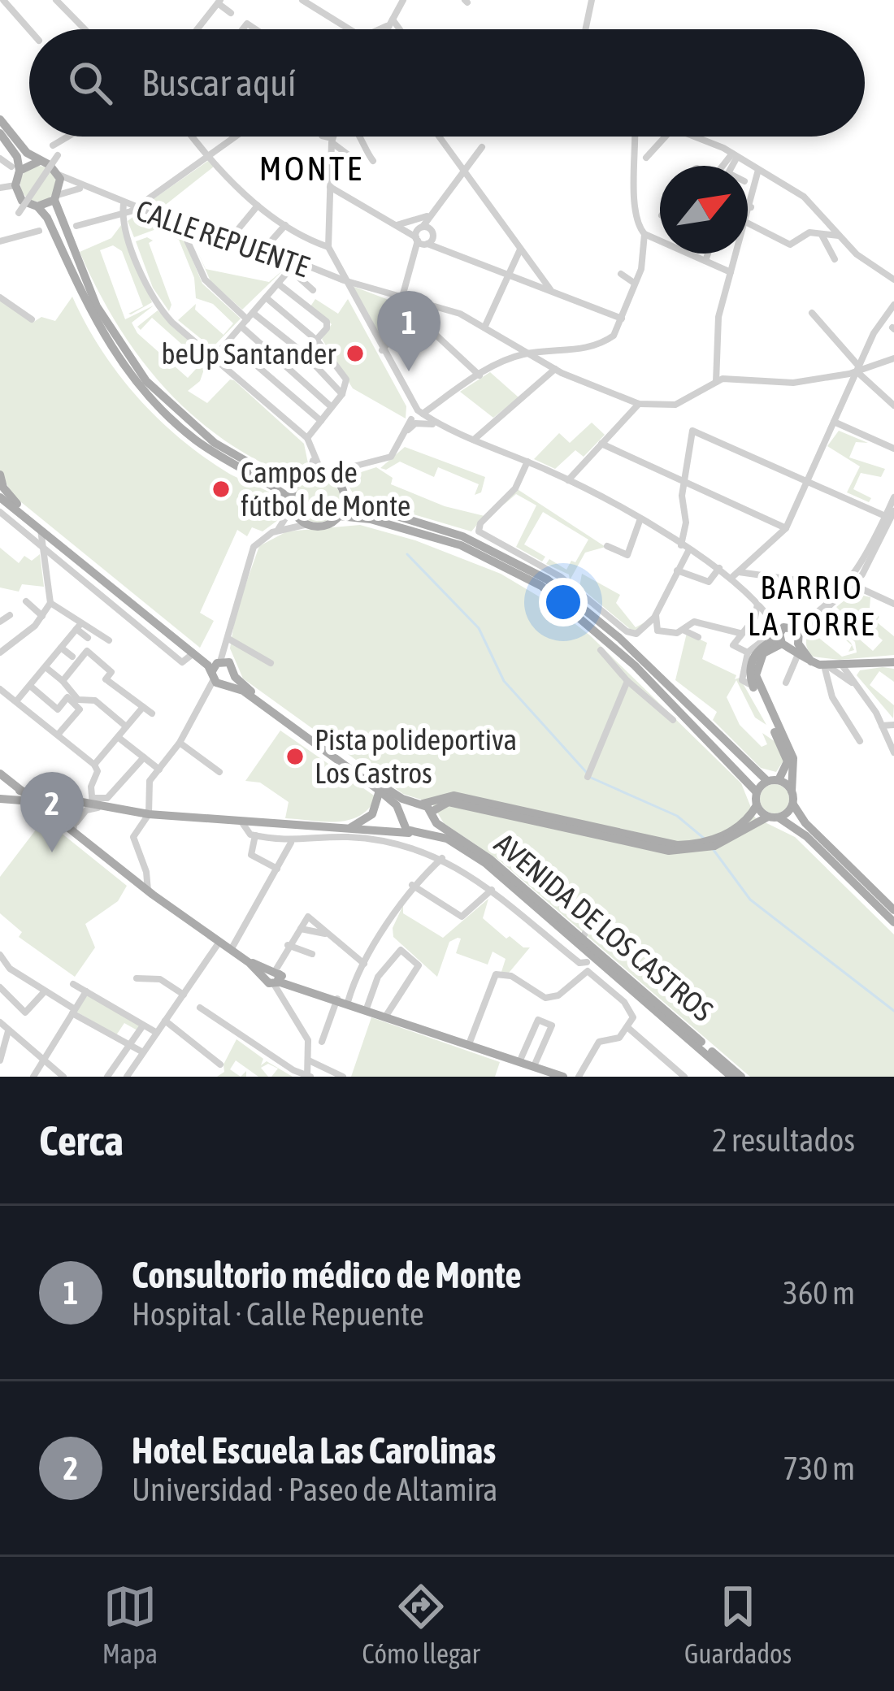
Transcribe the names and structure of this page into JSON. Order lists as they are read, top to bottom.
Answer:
{
  "streets": {
    "main road": ["AVENIDA DE LOS CASTROS"],
    "street": ["CALLE REPUENTE"]
  },
  "districts": ["MONTE", "BARRIO LA TORRE"],
  "places": ["beUp Santander", "Campos de fútbol de Monte", "Pista polideportiva Los Castros"],
  "north": "top right",
  "page": {
    "search": "Buscar aquí",
    "pins": ["1", "2"],
    "heading": ["Cerca", "2 resultados"],
    "list": [
      {
        "mark": "1",
        "name": "Consultorio médico de Monte",
        "note": "Hospital · Calle Repuente",
        "value": "360 m"
      },
      {
        "mark": "2",
        "name": "Hotel Escuela Las Carolinas",
        "note": "Universidad · Paseo de Altamira",
        "value": "730 m"
      }
    ],
    "nav": ["Mapa", "Cómo llegar", "Guardados"]
  }
}
